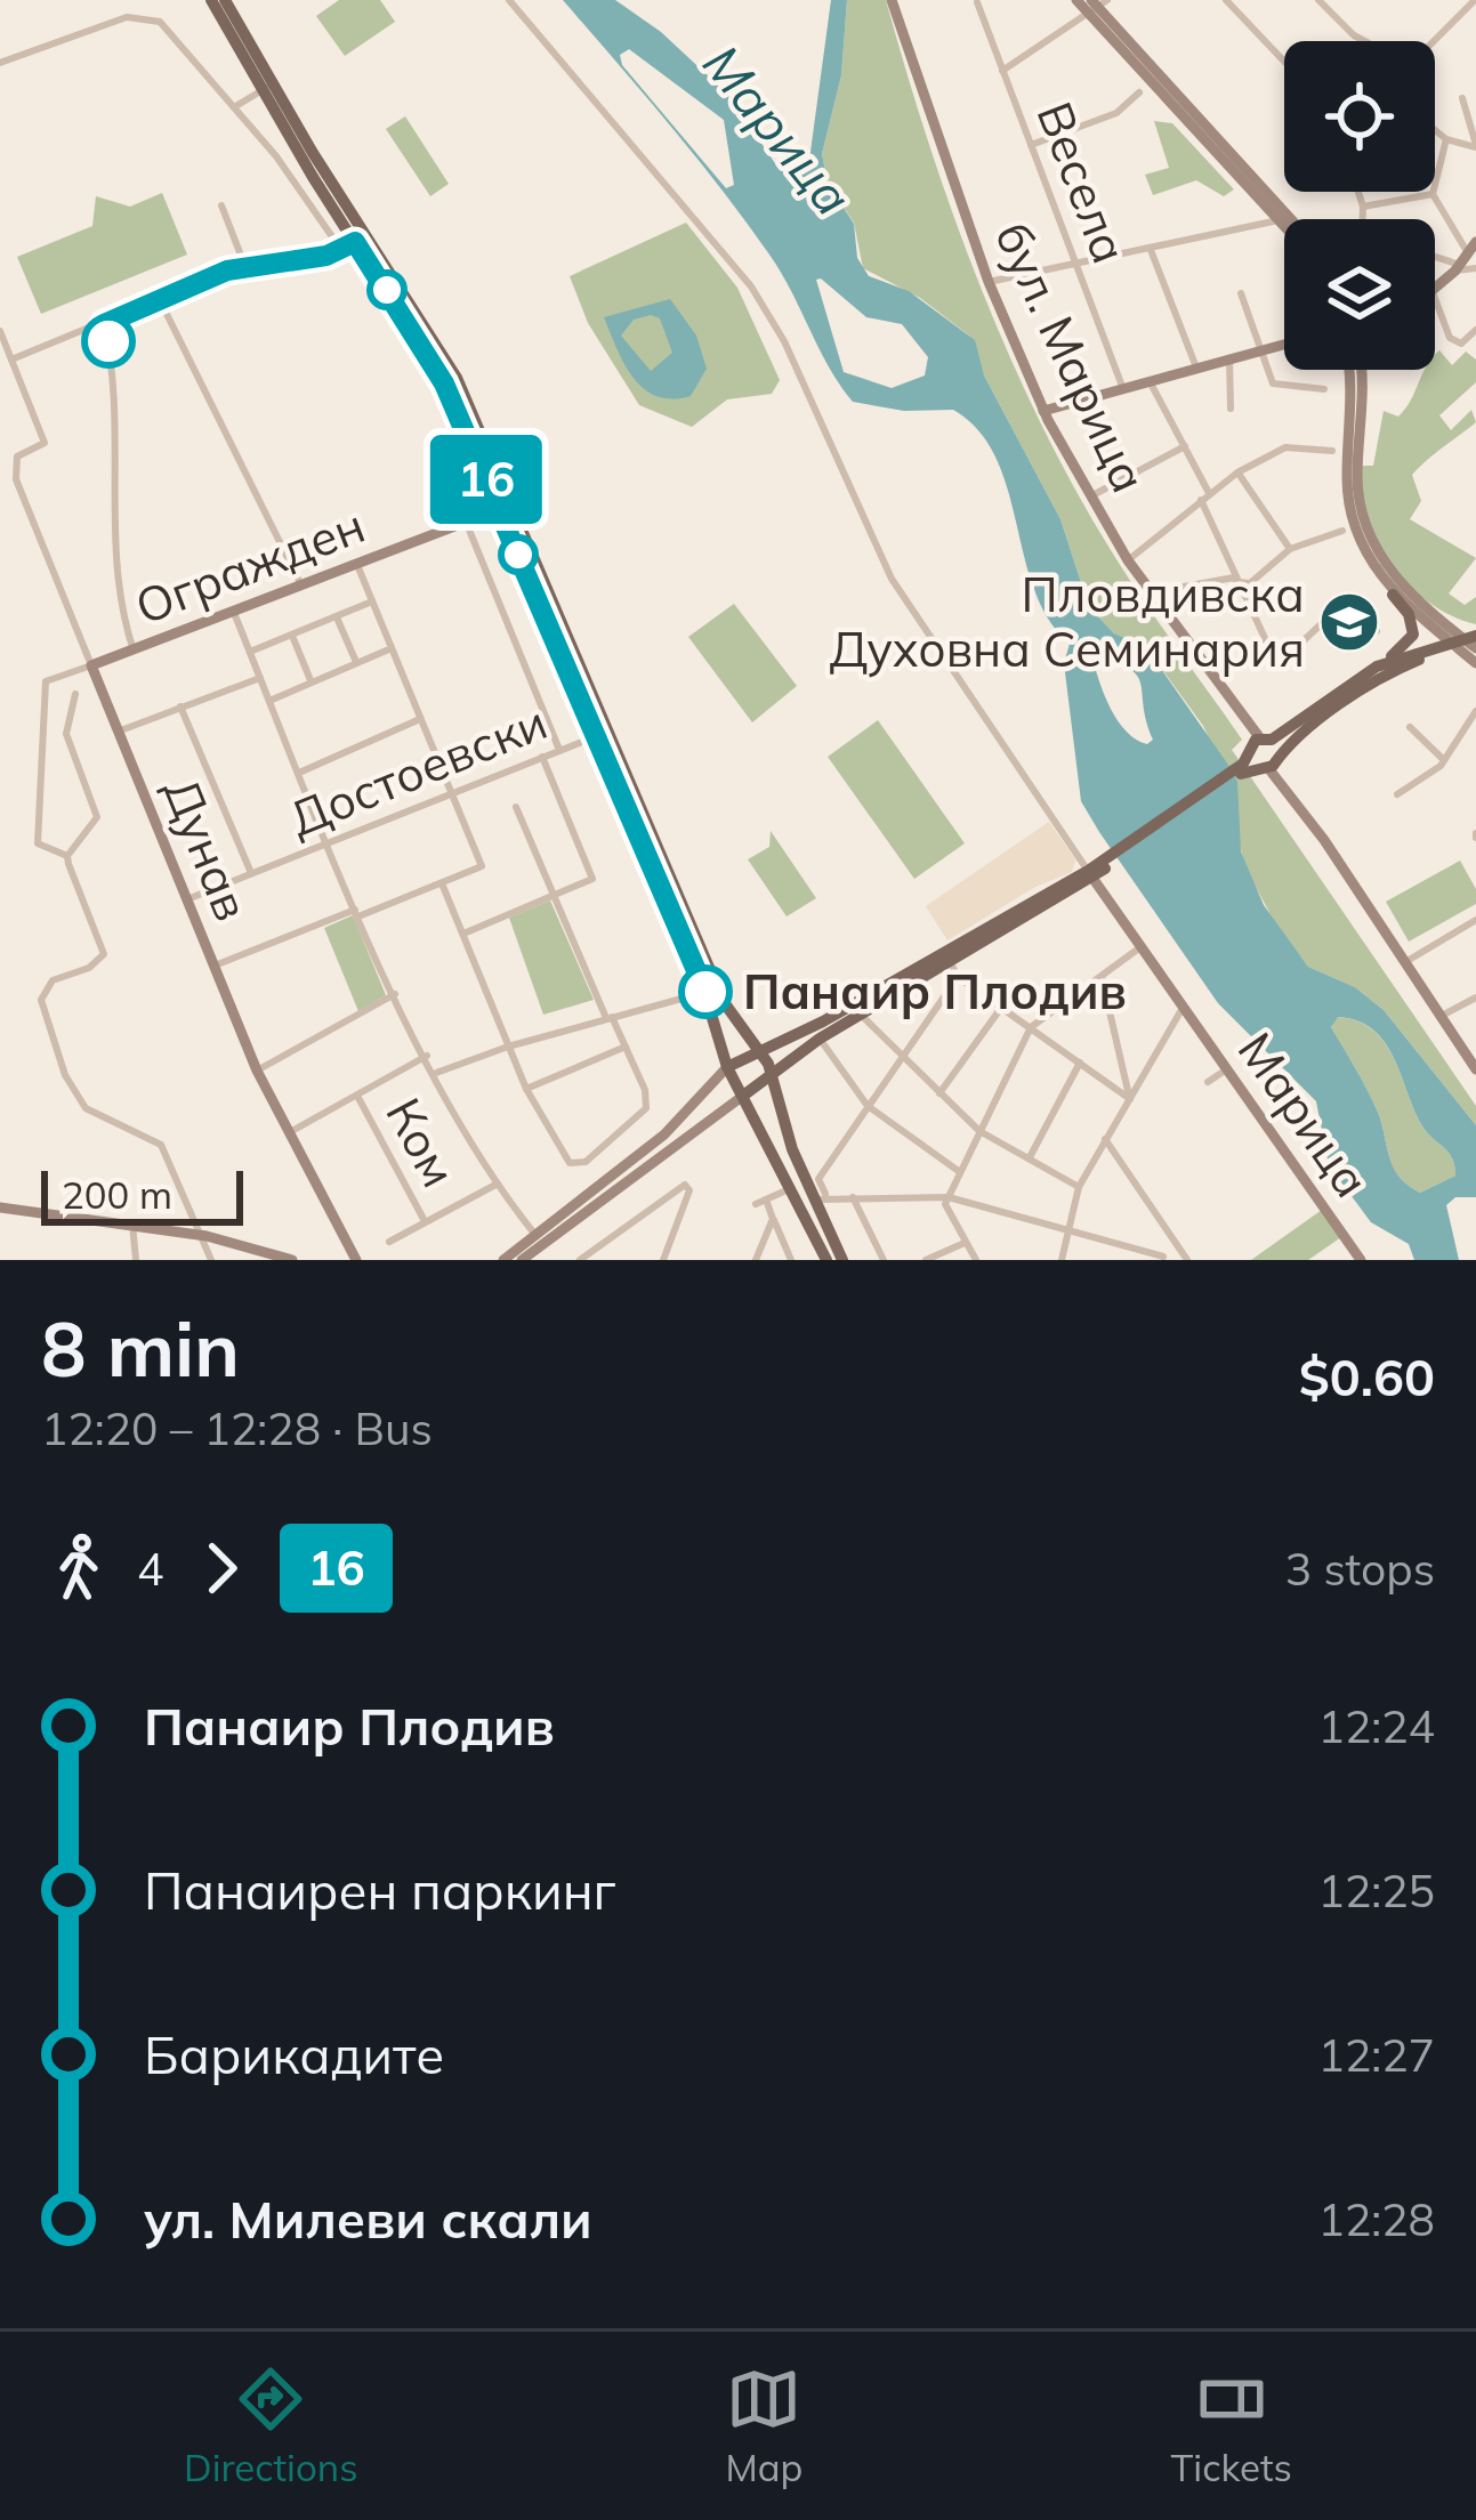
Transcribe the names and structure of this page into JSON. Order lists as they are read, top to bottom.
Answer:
{
  "streets": {
    "street": [
      "Весела",
      "бул. Марица",
      "Огражден",
      "Достоевски",
      "Дунав",
      "Марица",
      "Ком"
    ]
  },
  "crossings": [
    ["Огражден", "Дунав"],
    ["Достоевски", "Дунав"]
  ],
  "water": ["Марица"],
  "places": {
    "school or university": ["Пловдивска Духовна Семинария"],
    "other": ["Панаир Плодив"]
  },
  "lines": ["bus line 16"],
  "scale_bar": "200 m",
  "page": {
    "on_map": "16",
    "scale": "200 m",
    "heading": ["8 min", "12:20 – 12:28 · Bus", "$0.60"],
    "legs": ["4", "16", "3 stops"],
    "list": [
      {
        "name": "Панаир Плодив",
        "value": "12:24"
      },
      {
        "name": "Панаирен паркинг",
        "value": "12:25"
      },
      {
        "name": "Барикадите",
        "value": "12:27"
      },
      {
        "name": "ул. Милеви скали",
        "value": "12:28"
      }
    ],
    "tabs": ["Directions", "Map", "Tickets"]
  }
}
